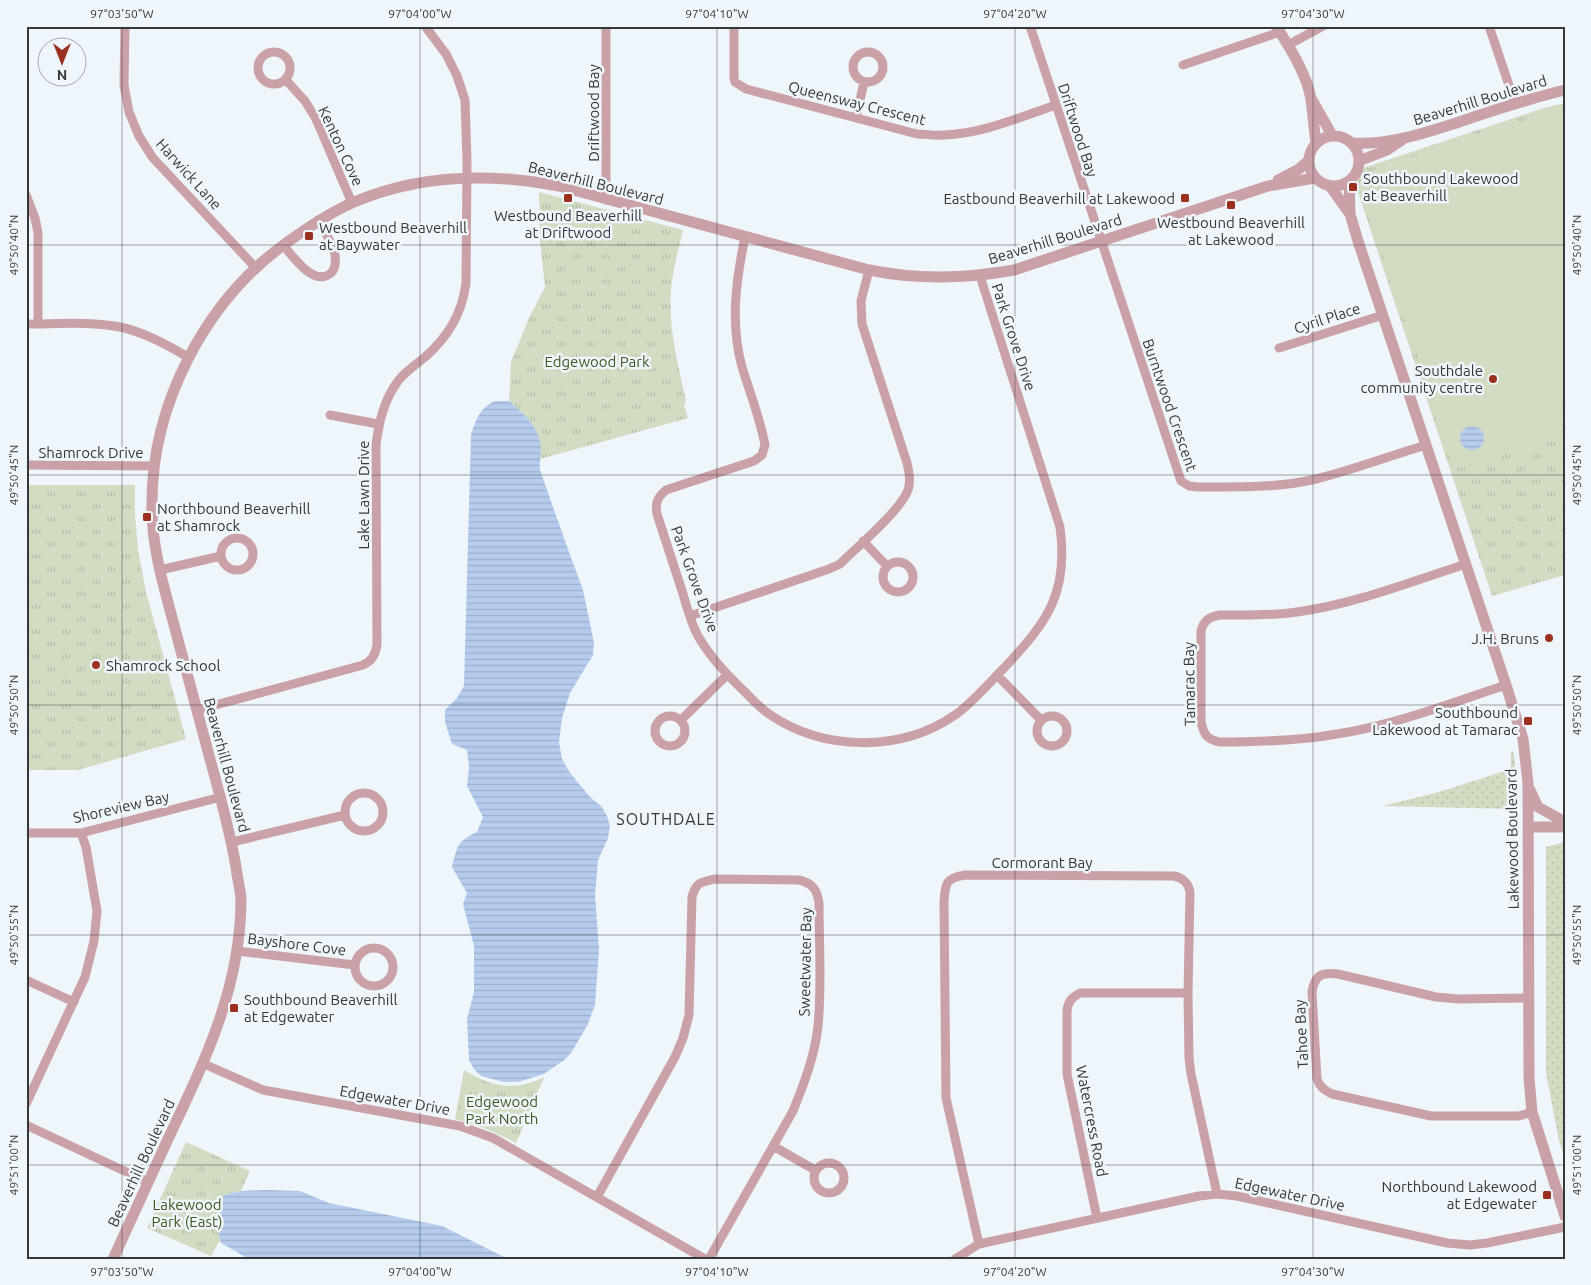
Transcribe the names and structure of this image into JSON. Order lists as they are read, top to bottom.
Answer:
{
  "streets": {
    "street": [
      "Beaverhill Boulevard",
      "Queensway Crescent",
      "Driftwood Bay",
      "Kenton Cove",
      "Harwick Lane",
      "Cyril Place",
      "Park Grove Drive",
      "Burntwood Crescent",
      "Shamrock Drive",
      "Lake Lawn Drive",
      "Tamarac Bay",
      "Shoreview Bay",
      "Lakewood Boulevard",
      "Cormorant Bay",
      "Bayshore Cove",
      "Sweetwater Bay",
      "Tahoe Bay",
      "Edgewater Drive",
      "Watercress Road"
    ]
  },
  "crossings": [
    ["Beaverhill Boulevard", "Driftwood Bay"],
    ["Beaverhill Boulevard", "Kenton Cove"],
    ["Beaverhill Boulevard", "Harwick Lane"],
    ["Beaverhill Boulevard", "Park Grove Drive"],
    ["Beaverhill Boulevard", "Burntwood Crescent"],
    ["Beaverhill Boulevard", "Shamrock Drive"],
    ["Beaverhill Boulevard", "Lake Lawn Drive"],
    ["Beaverhill Boulevard", "Shoreview Bay"],
    ["Beaverhill Boulevard", "Lakewood Boulevard"],
    ["Beaverhill Boulevard", "Bayshore Cove"],
    ["Beaverhill Boulevard", "Edgewater Drive"],
    ["Queensway Crescent", "Driftwood Bay"],
    ["Driftwood Bay", "Burntwood Crescent"],
    ["Cyril Place", "Lakewood Boulevard"],
    ["Burntwood Crescent", "Lakewood Boulevard"],
    ["Tamarac Bay", "Lakewood Boulevard"],
    ["Lakewood Boulevard", "Tahoe Bay"],
    ["Cormorant Bay", "Edgewater Drive"],
    ["Cormorant Bay", "Watercress Road"],
    ["Sweetwater Bay", "Edgewater Drive"],
    ["Edgewater Drive", "Watercress Road"]
  ],
  "districts": ["SOUTHDALE"],
  "parks": ["Edgewood Park", "Edgewood Park North", "Lakewood Park (East)"],
  "places": {
    "transit": [
      "Southbound Lakewood at Beaverhill",
      "Westbound Beaverhill at Driftwood",
      "Eastbound Beaverhill at Lakewood",
      "Westbound Beaverhill at Lakewood",
      "Westbound Beaverhill at Baywater",
      "Northbound Beaverhill at Shamrock",
      "Southbound Lakewood at Tamarac",
      "Southbound Beaverhill at Edgewater",
      "Northbound Lakewood at Edgewater"
    ],
    "other": ["Southdale community centre", "J.H. Bruns", "Shamrock School"]
  },
  "north": "bottom",
  "coordinates": [
    "97°03'50\"W",
    "97°04'00\"W",
    "97°04'10\"W",
    "97°04'20\"W",
    "97°04'30\"W",
    "49°50'40\"N",
    "49°50'45\"N",
    "49°50'50\"N",
    "49°50'55\"N",
    "49°51'00\"N"
  ]
}
